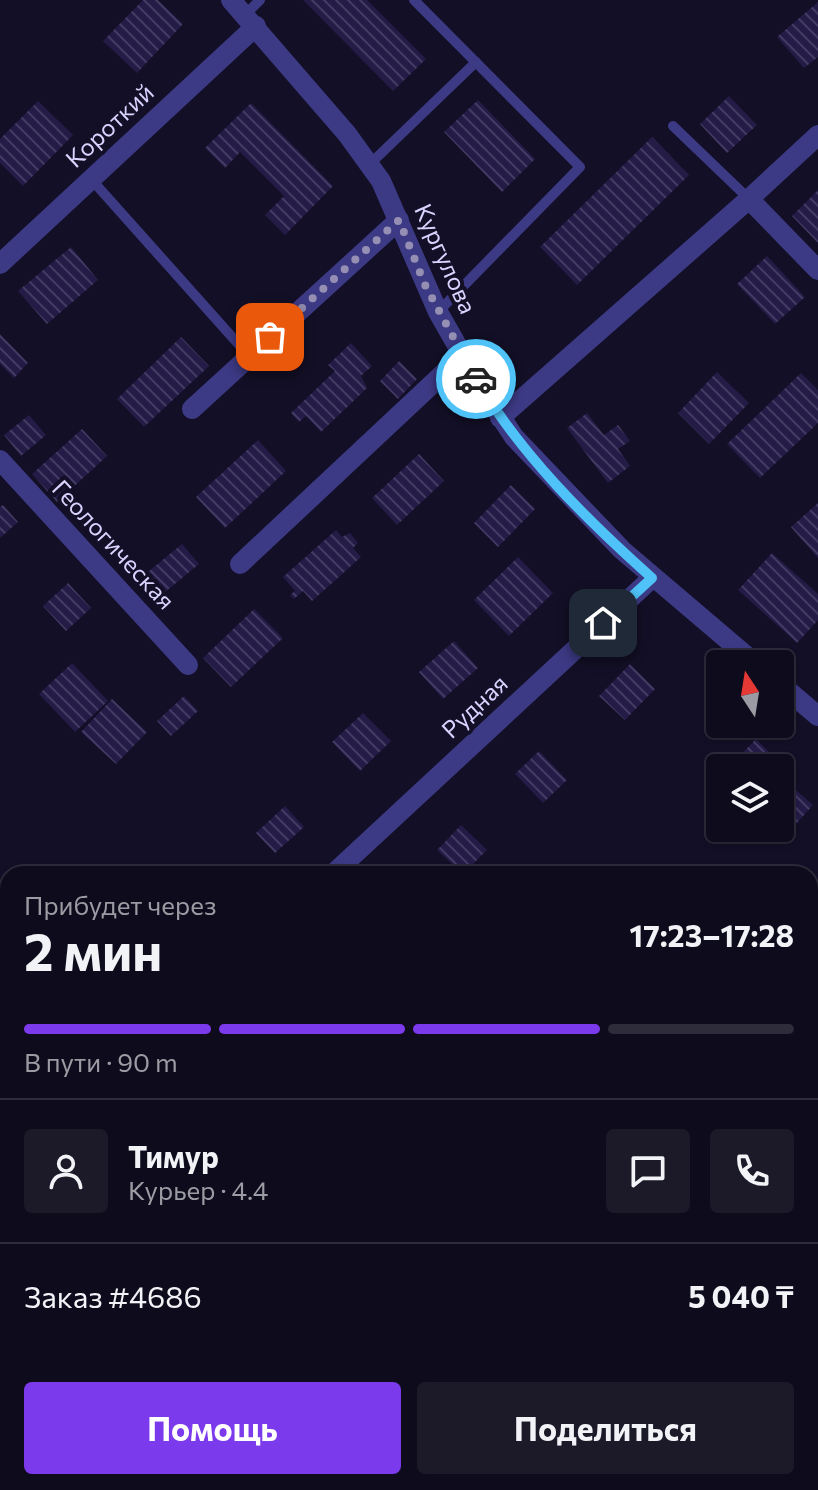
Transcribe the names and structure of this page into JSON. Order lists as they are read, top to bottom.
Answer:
{
  "streets": {
    "street": [
      "Короткий",
      "Кургулова",
      "Геологическая",
      "Рудная"
    ]
  },
  "crossings": [
    ["Короткий", "Кургулова"],
    ["Кургулова", "Рудная"]
  ],
  "north": "top",
  "page": {
    "heading": ["2 мин", "Прибудет через", "17:23–17:28"],
    "panel": [
      "Тимур",
      "Курьер · 4.4",
      "Заказ #4686",
      "5 040 ₸"
    ],
    "bar": "В пути · 90 m",
    "buttons": ["Помощь", "Поделиться"]
  }
}
